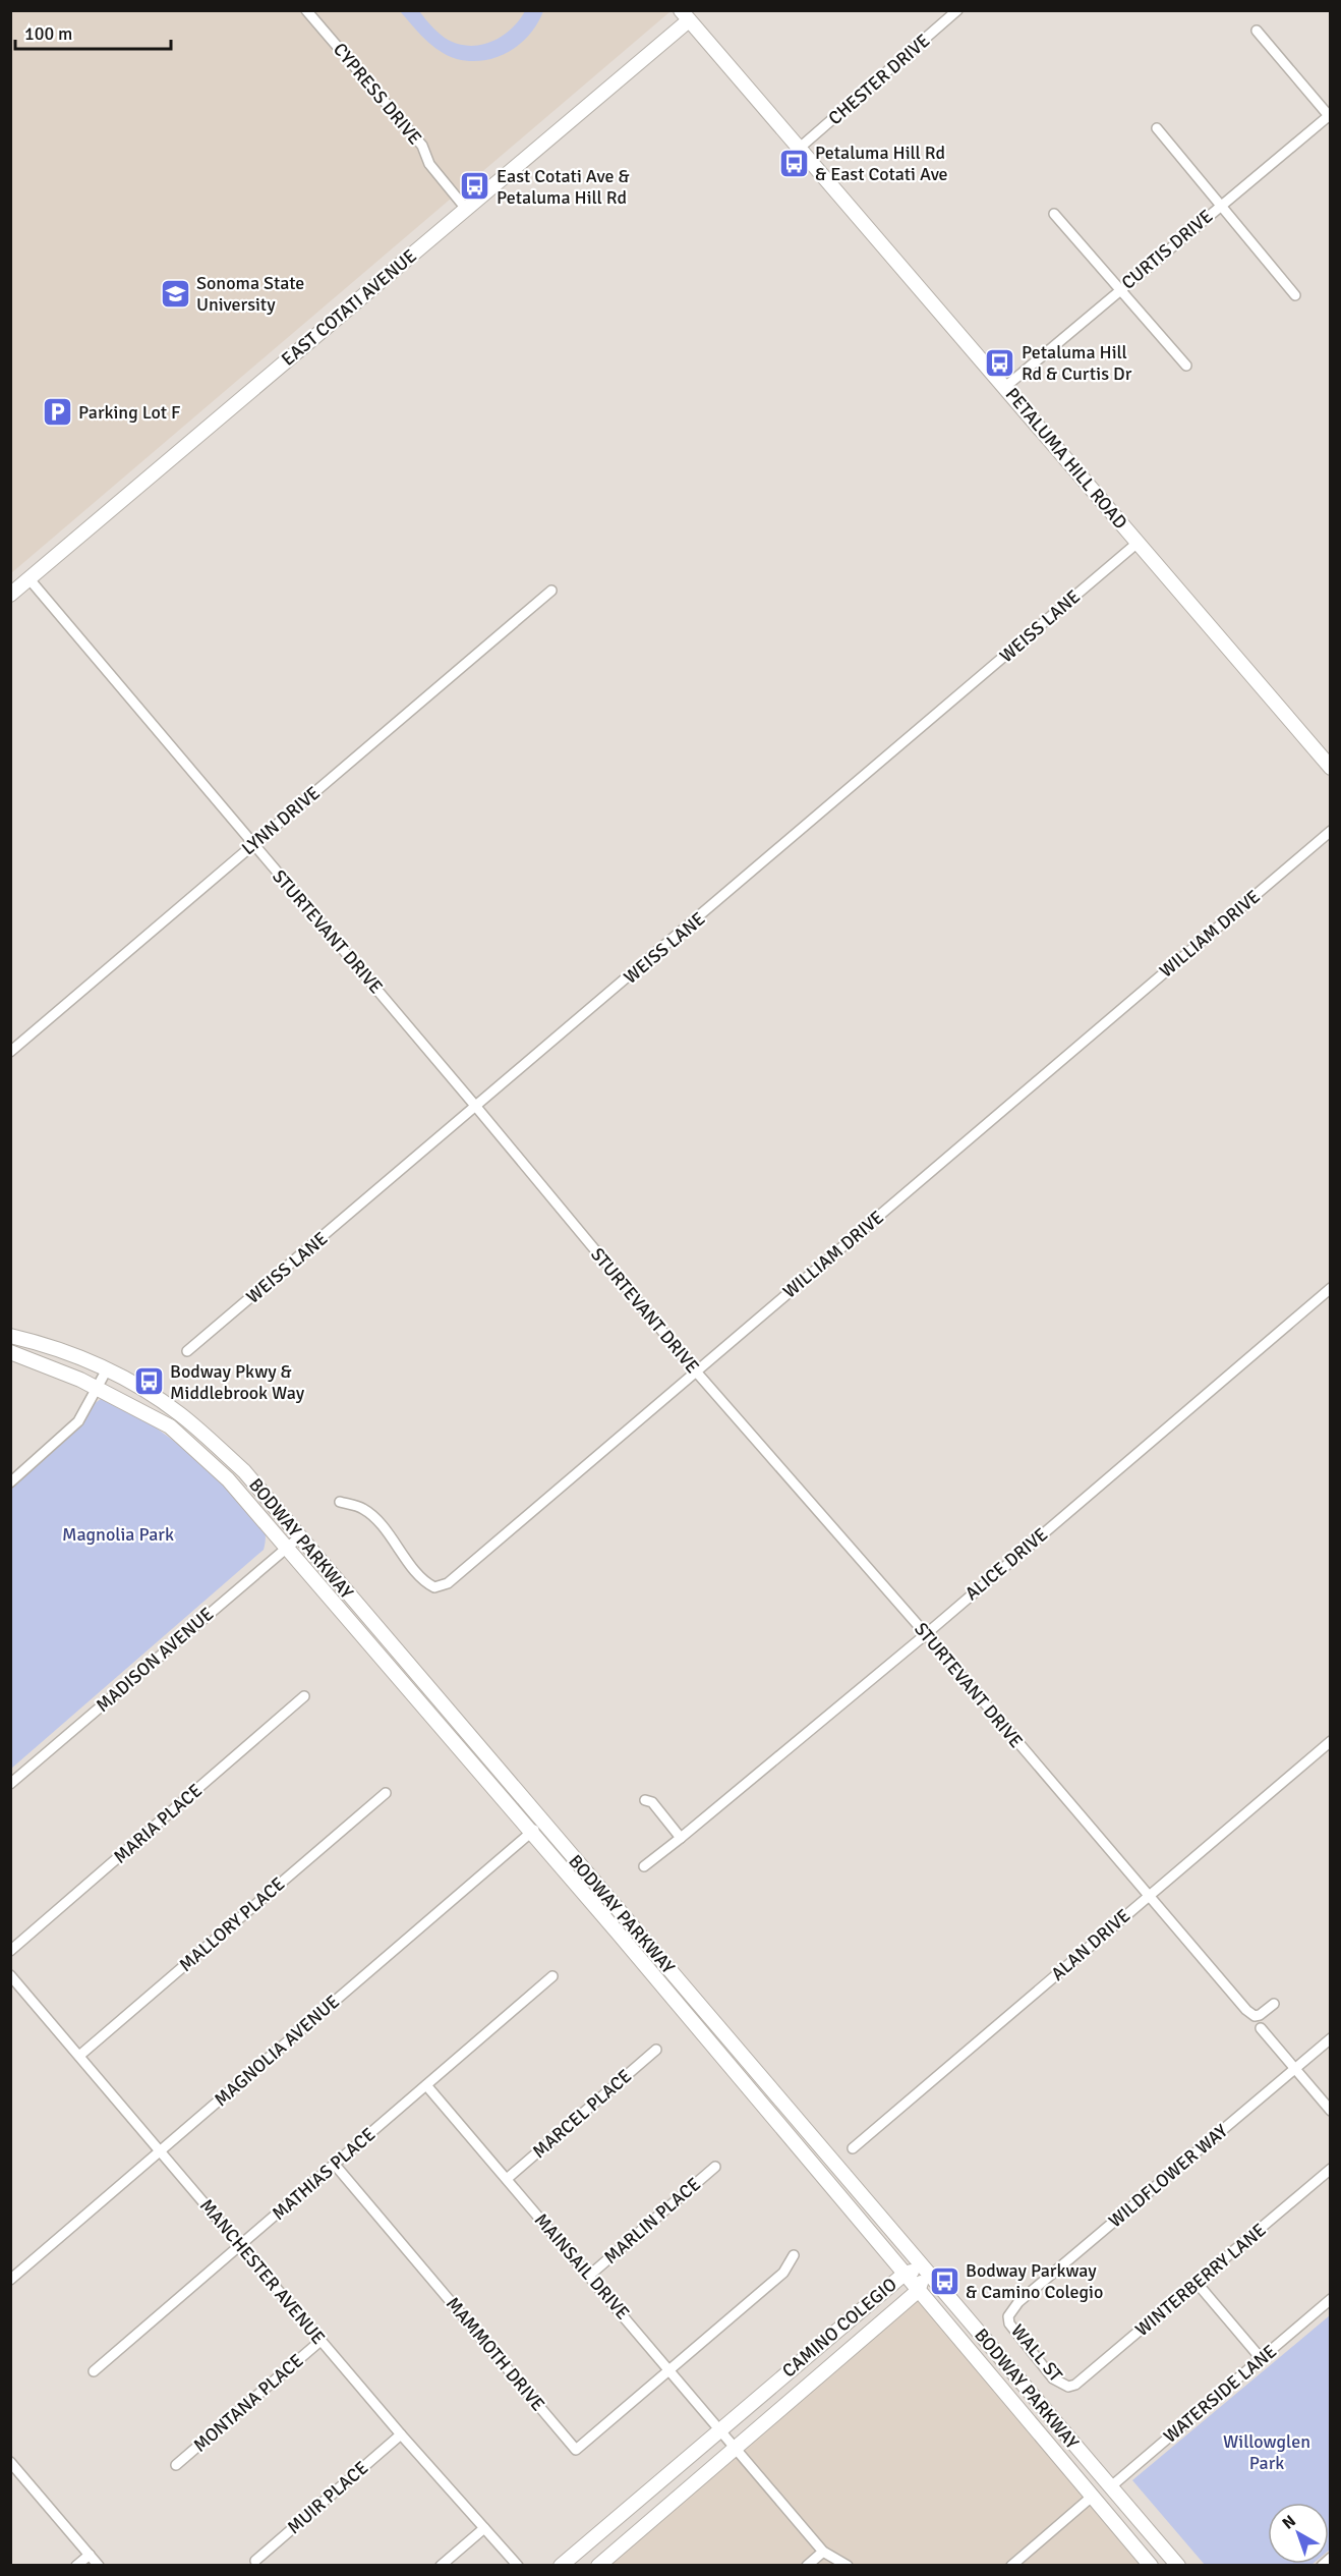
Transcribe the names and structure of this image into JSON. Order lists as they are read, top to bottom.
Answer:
{
  "streets": {
    "street": [
      "CHESTER DRIVE",
      "CYPRESS DRIVE",
      "CURTIS DRIVE",
      "EAST COTATI AVENUE",
      "PETALUMA HILL ROAD",
      "WEISS LANE",
      "LYNN DRIVE",
      "STURTEVANT DRIVE",
      "WILLIAM DRIVE",
      "BODWAY PARKWAY",
      "ALICE DRIVE",
      "MADISON AVENUE",
      "MARIA PLACE",
      "MALLORY PLACE",
      "ALAN DRIVE",
      "MAGNOLIA AVENUE",
      "MARCEL PLACE",
      "MATHIAS PLACE",
      "WILDFLOWER WAY",
      "MARLIN PLACE",
      "MAINSAIL DRIVE",
      "MANCHESTER AVENUE",
      "WINTERBERRY LANE",
      "CAMINO COLEGIO",
      "WALL ST",
      "MAMMOTH DRIVE",
      "WATERSIDE LANE",
      "MONTANA PLACE",
      "MUIR PLACE"
    ]
  },
  "crossings": [
    ["CHESTER DRIVE", "PETALUMA HILL ROAD"],
    ["CYPRESS DRIVE", "EAST COTATI AVENUE"],
    ["CURTIS DRIVE", "PETALUMA HILL ROAD"],
    ["EAST COTATI AVENUE", "PETALUMA HILL ROAD"],
    ["EAST COTATI AVENUE", "STURTEVANT DRIVE"],
    ["PETALUMA HILL ROAD", "WEISS LANE"],
    ["WEISS LANE", "STURTEVANT DRIVE"],
    ["LYNN DRIVE", "STURTEVANT DRIVE"],
    ["STURTEVANT DRIVE", "WILLIAM DRIVE"],
    ["STURTEVANT DRIVE", "ALICE DRIVE"],
    ["STURTEVANT DRIVE", "ALAN DRIVE"],
    ["BODWAY PARKWAY", "MADISON AVENUE"],
    ["BODWAY PARKWAY", "MAGNOLIA AVENUE"],
    ["BODWAY PARKWAY", "CAMINO COLEGIO"],
    ["BODWAY PARKWAY", "WATERSIDE LANE"],
    ["MALLORY PLACE", "MANCHESTER AVENUE"],
    ["MAGNOLIA AVENUE", "MANCHESTER AVENUE"],
    ["MARCEL PLACE", "MAINSAIL DRIVE"],
    ["MATHIAS PLACE", "MAINSAIL DRIVE"],
    ["MATHIAS PLACE", "MANCHESTER AVENUE"],
    ["MATHIAS PLACE", "MAMMOTH DRIVE"],
    ["WILDFLOWER WAY", "WALL ST"],
    ["MARLIN PLACE", "MAINSAIL DRIVE"],
    ["MAINSAIL DRIVE", "CAMINO COLEGIO"],
    ["MAINSAIL DRIVE", "MAMMOTH DRIVE"],
    ["MANCHESTER AVENUE", "MONTANA PLACE"],
    ["MANCHESTER AVENUE", "MUIR PLACE"],
    ["WINTERBERRY LANE", "WALL ST"]
  ],
  "parks": ["Magnolia Park", "Willowglen Park"],
  "places": {
    "bus stop": [
      "Petaluma Hill Rd & East Cotati Ave",
      "East Cotati Ave & Petaluma Hill Rd",
      "Petaluma Hill Rd & Curtis Dr",
      "Bodway Pkwy & Middlebrook Way",
      "Bodway Parkway & Camino Colegio"
    ],
    "school or university": ["Sonoma State University"],
    "parking": ["Parking Lot F"]
  },
  "scale_bar": "100 m",
  "north": "top left"
}
